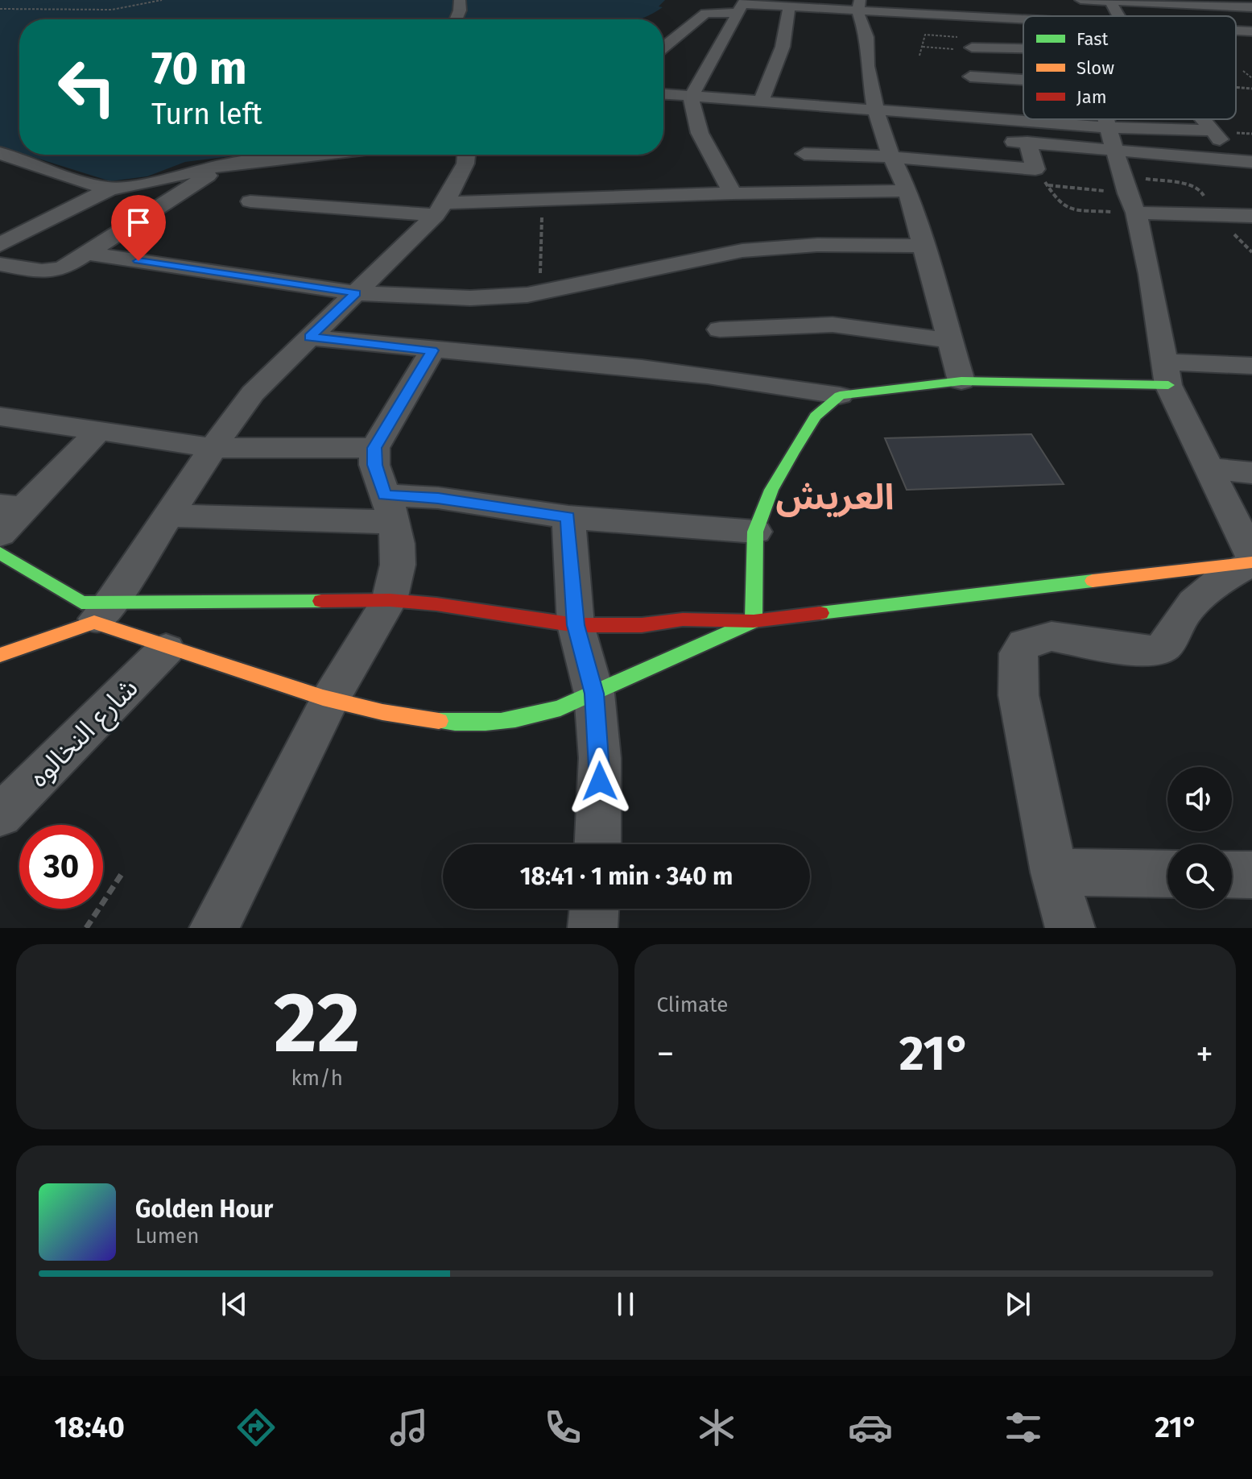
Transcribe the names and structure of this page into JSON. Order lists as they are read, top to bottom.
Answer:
{
  "streets": {
    "street": ["شارع النخالوه"]
  },
  "districts": ["العريش"],
  "legend": ["Fast", "Slow", "Jam"],
  "page": {
    "turn": ["70 m", "Turn left"],
    "limit": "30",
    "trip": "18:41 · 1 min · 340 m",
    "tile": [
      ["22", "km/h"],
      "Climate"
    ],
    "heat": ["−", "21°", "+"],
    "song": ["Golden Hour", "Lumen"],
    "tabs": ["18:40", "21°"]
  }
}
